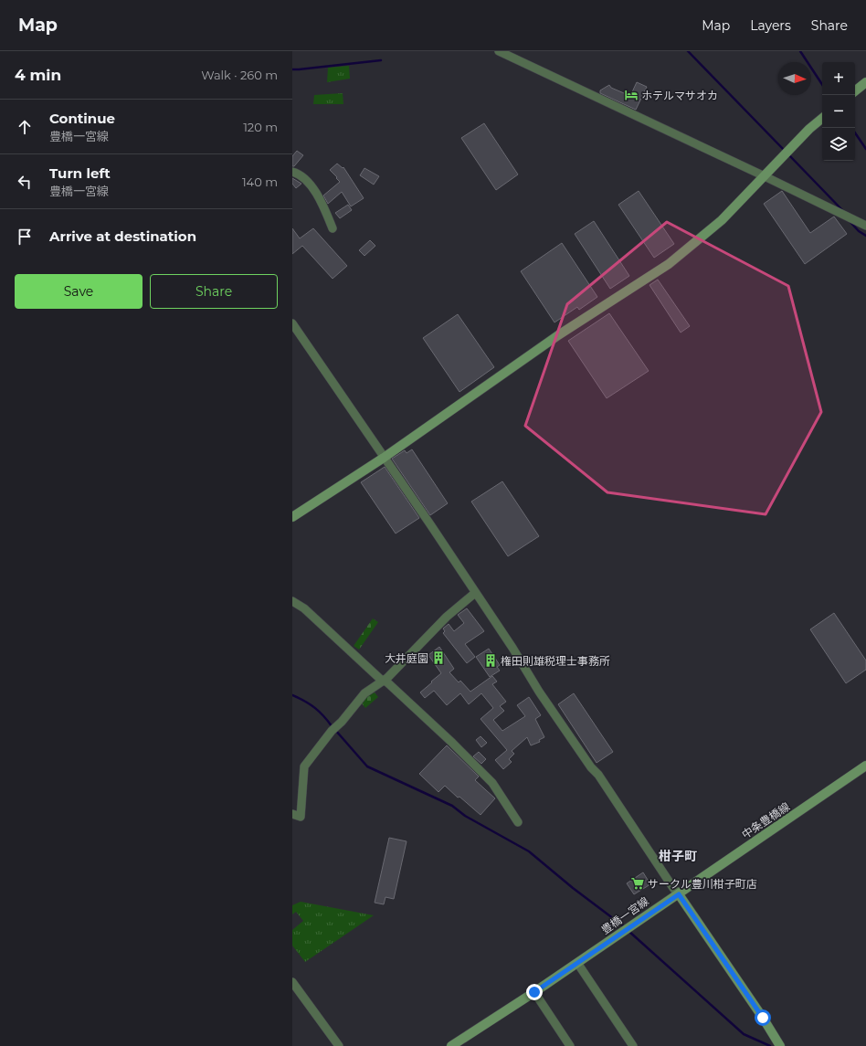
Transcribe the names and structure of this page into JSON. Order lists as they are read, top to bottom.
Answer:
{
  "streets": {
    "main road": ["中条豊橋線", "豊橋一宮線"]
  },
  "crossings": [
    ["中条豊橋線", "豊橋一宮線"]
  ],
  "districts": ["柑子町"],
  "places": {
    "hotel": ["ホテルマサオカ"],
    "building": ["大井庭園", "権田則雄税理士事務所"],
    "supermarket": ["サークル豊川柑子町店"]
  },
  "north": "right",
  "page": {
    "header": "Map",
    "nav": ["Map", "Layers", "Share"],
    "heading": ["4 min", "Walk · 260 m"],
    "map_buttons": ["+", "−"],
    "list": [
      ["Continue", "豊橋一宮線", "120 m"],
      ["Turn left", "豊橋一宮線", "140 m"],
      "Arrive at destination"
    ],
    "buttons": ["Save", "Share"]
  }
}
